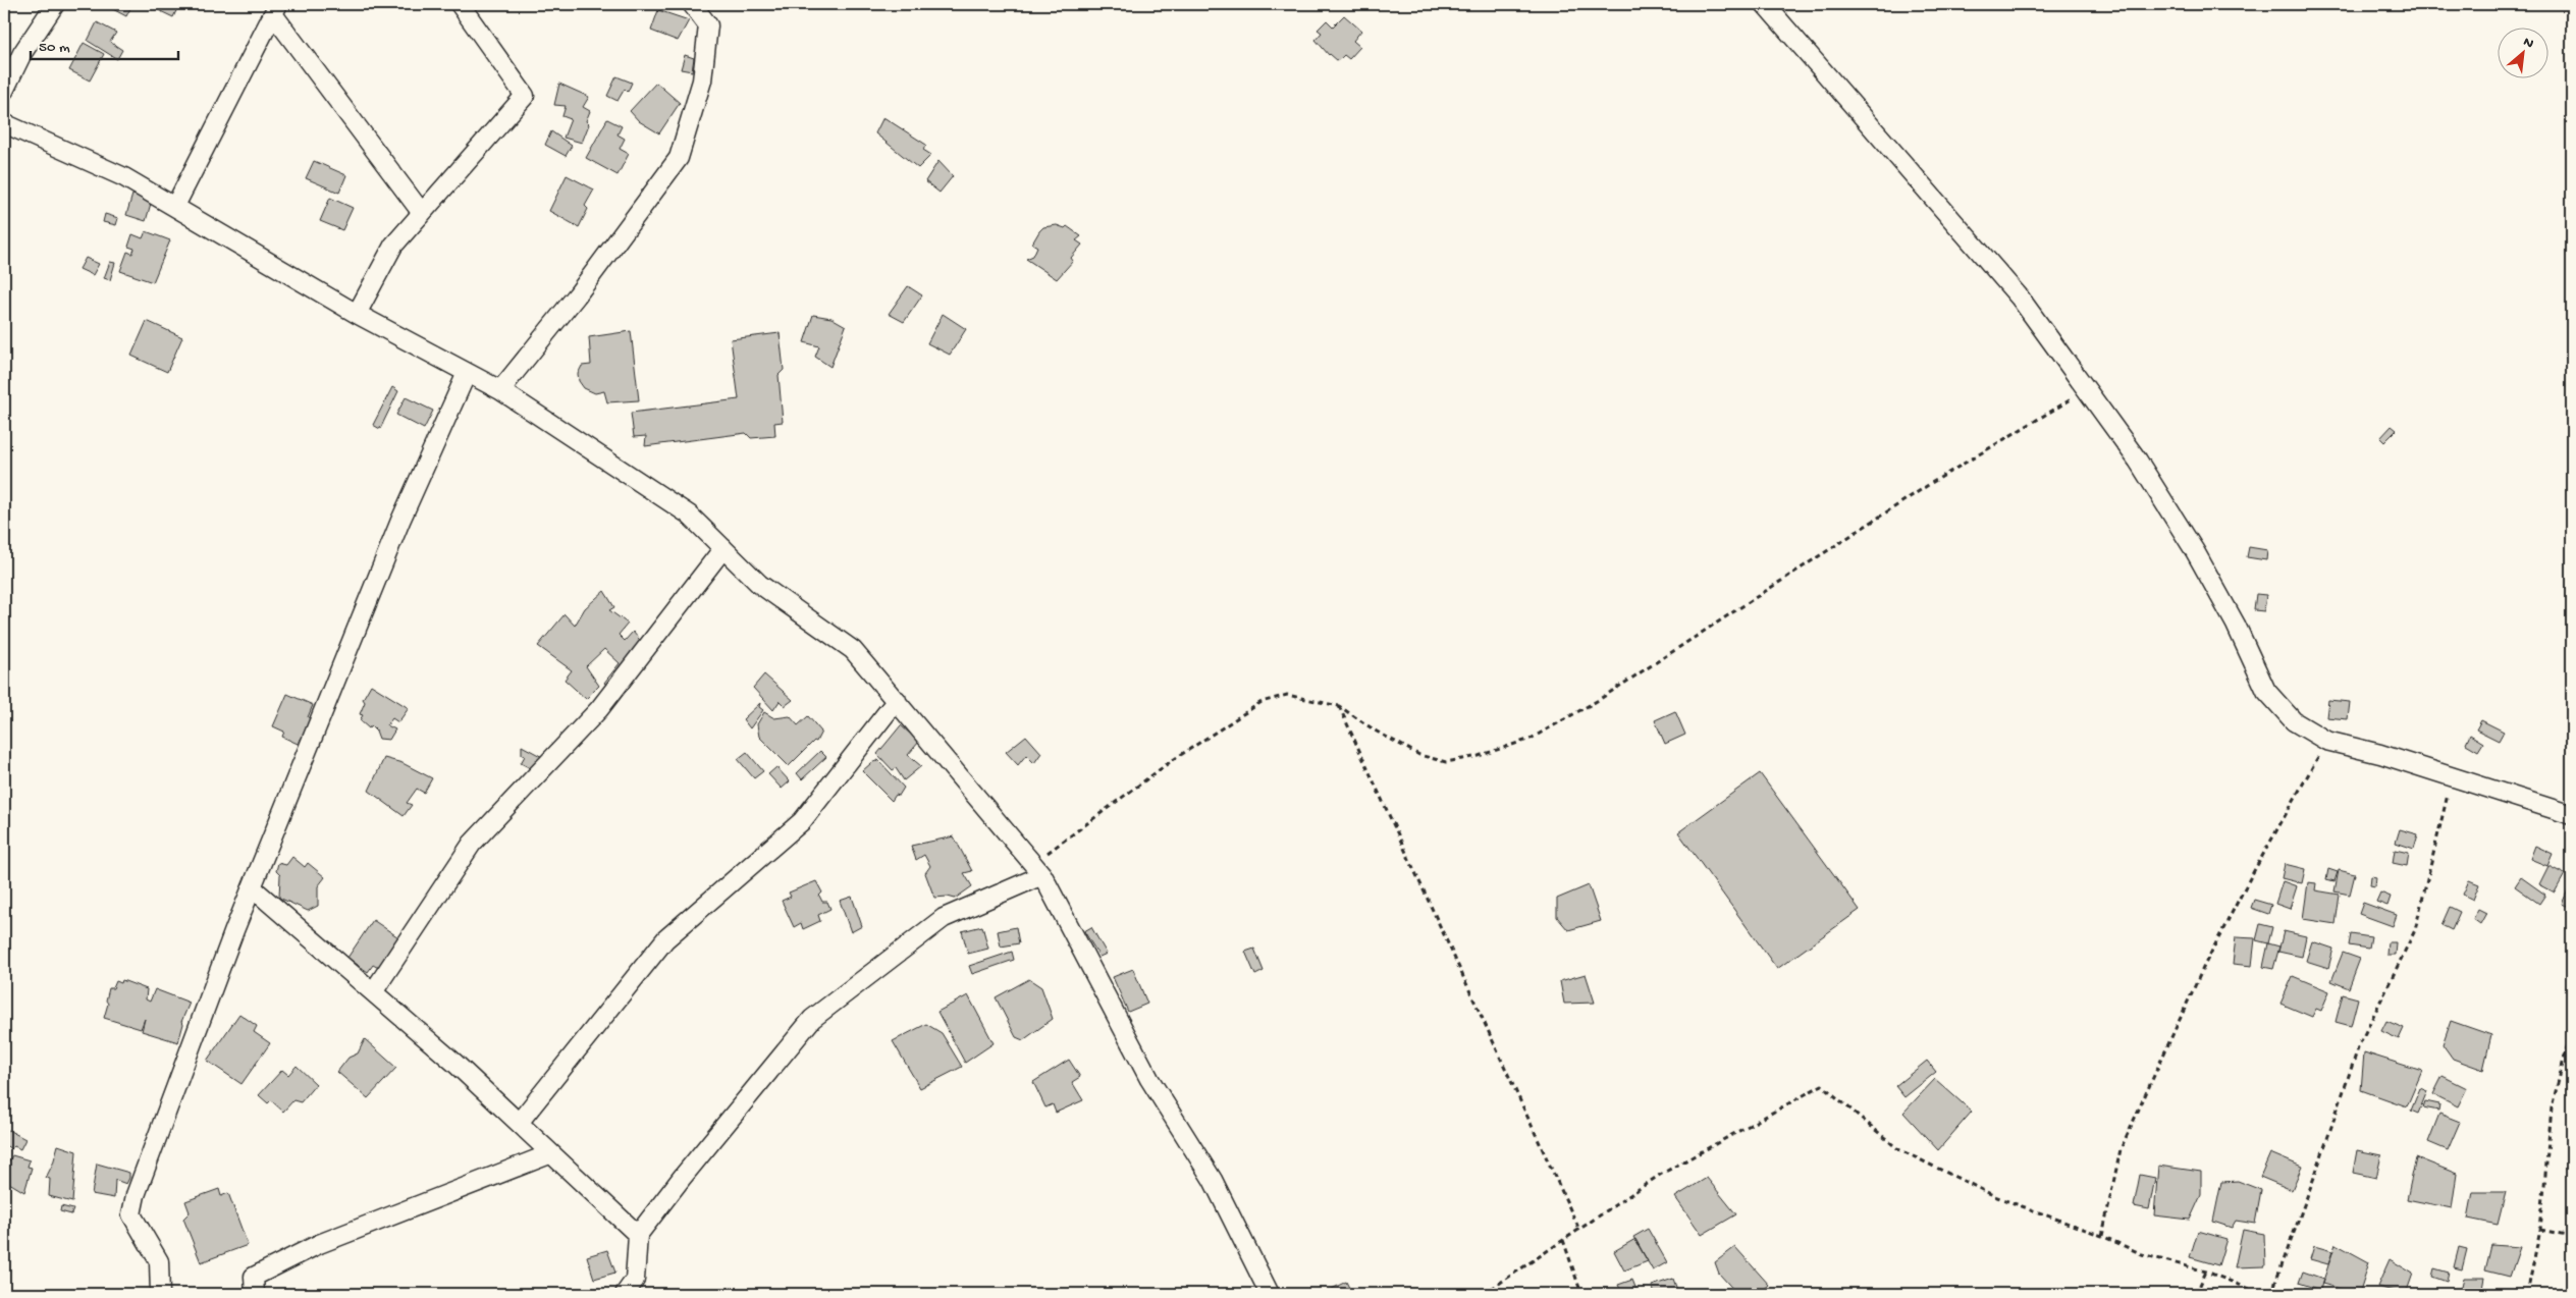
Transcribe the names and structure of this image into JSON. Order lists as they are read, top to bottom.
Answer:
{
  "scale_bar": "50 m",
  "north": "top right"
}
